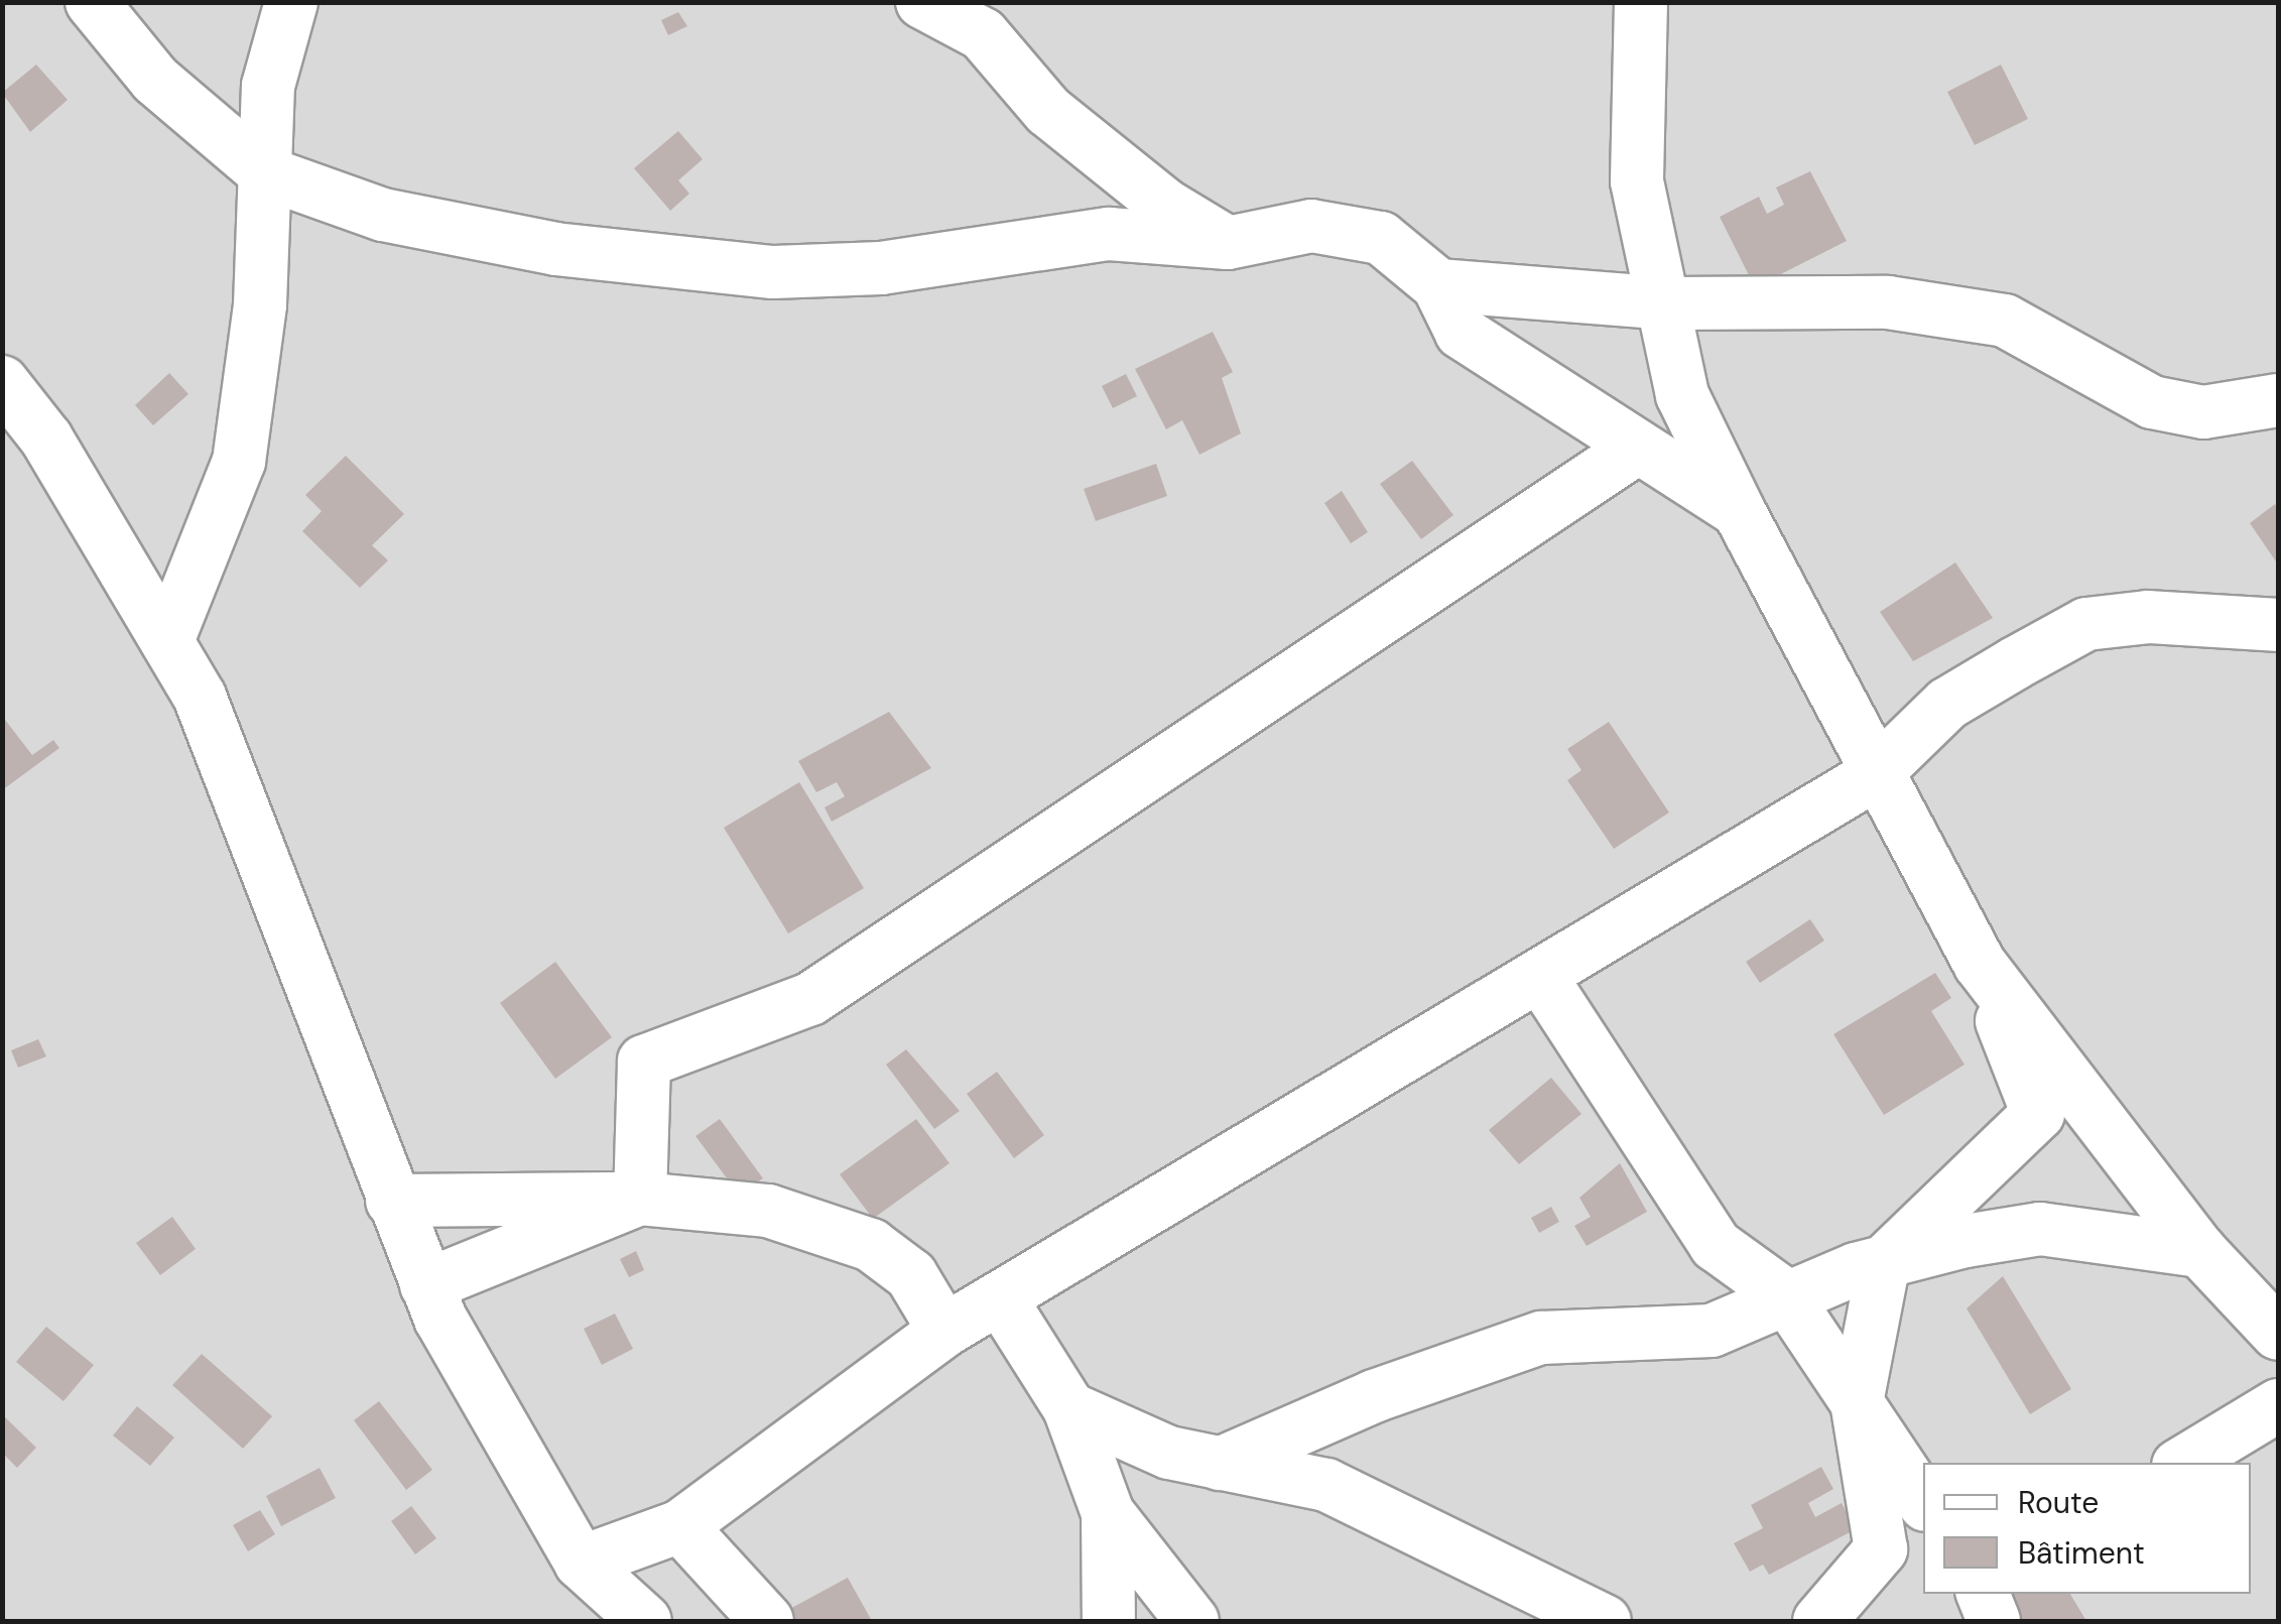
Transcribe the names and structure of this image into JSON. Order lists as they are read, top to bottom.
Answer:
{
  "legend": ["Route", "Bâtiment"]
}
